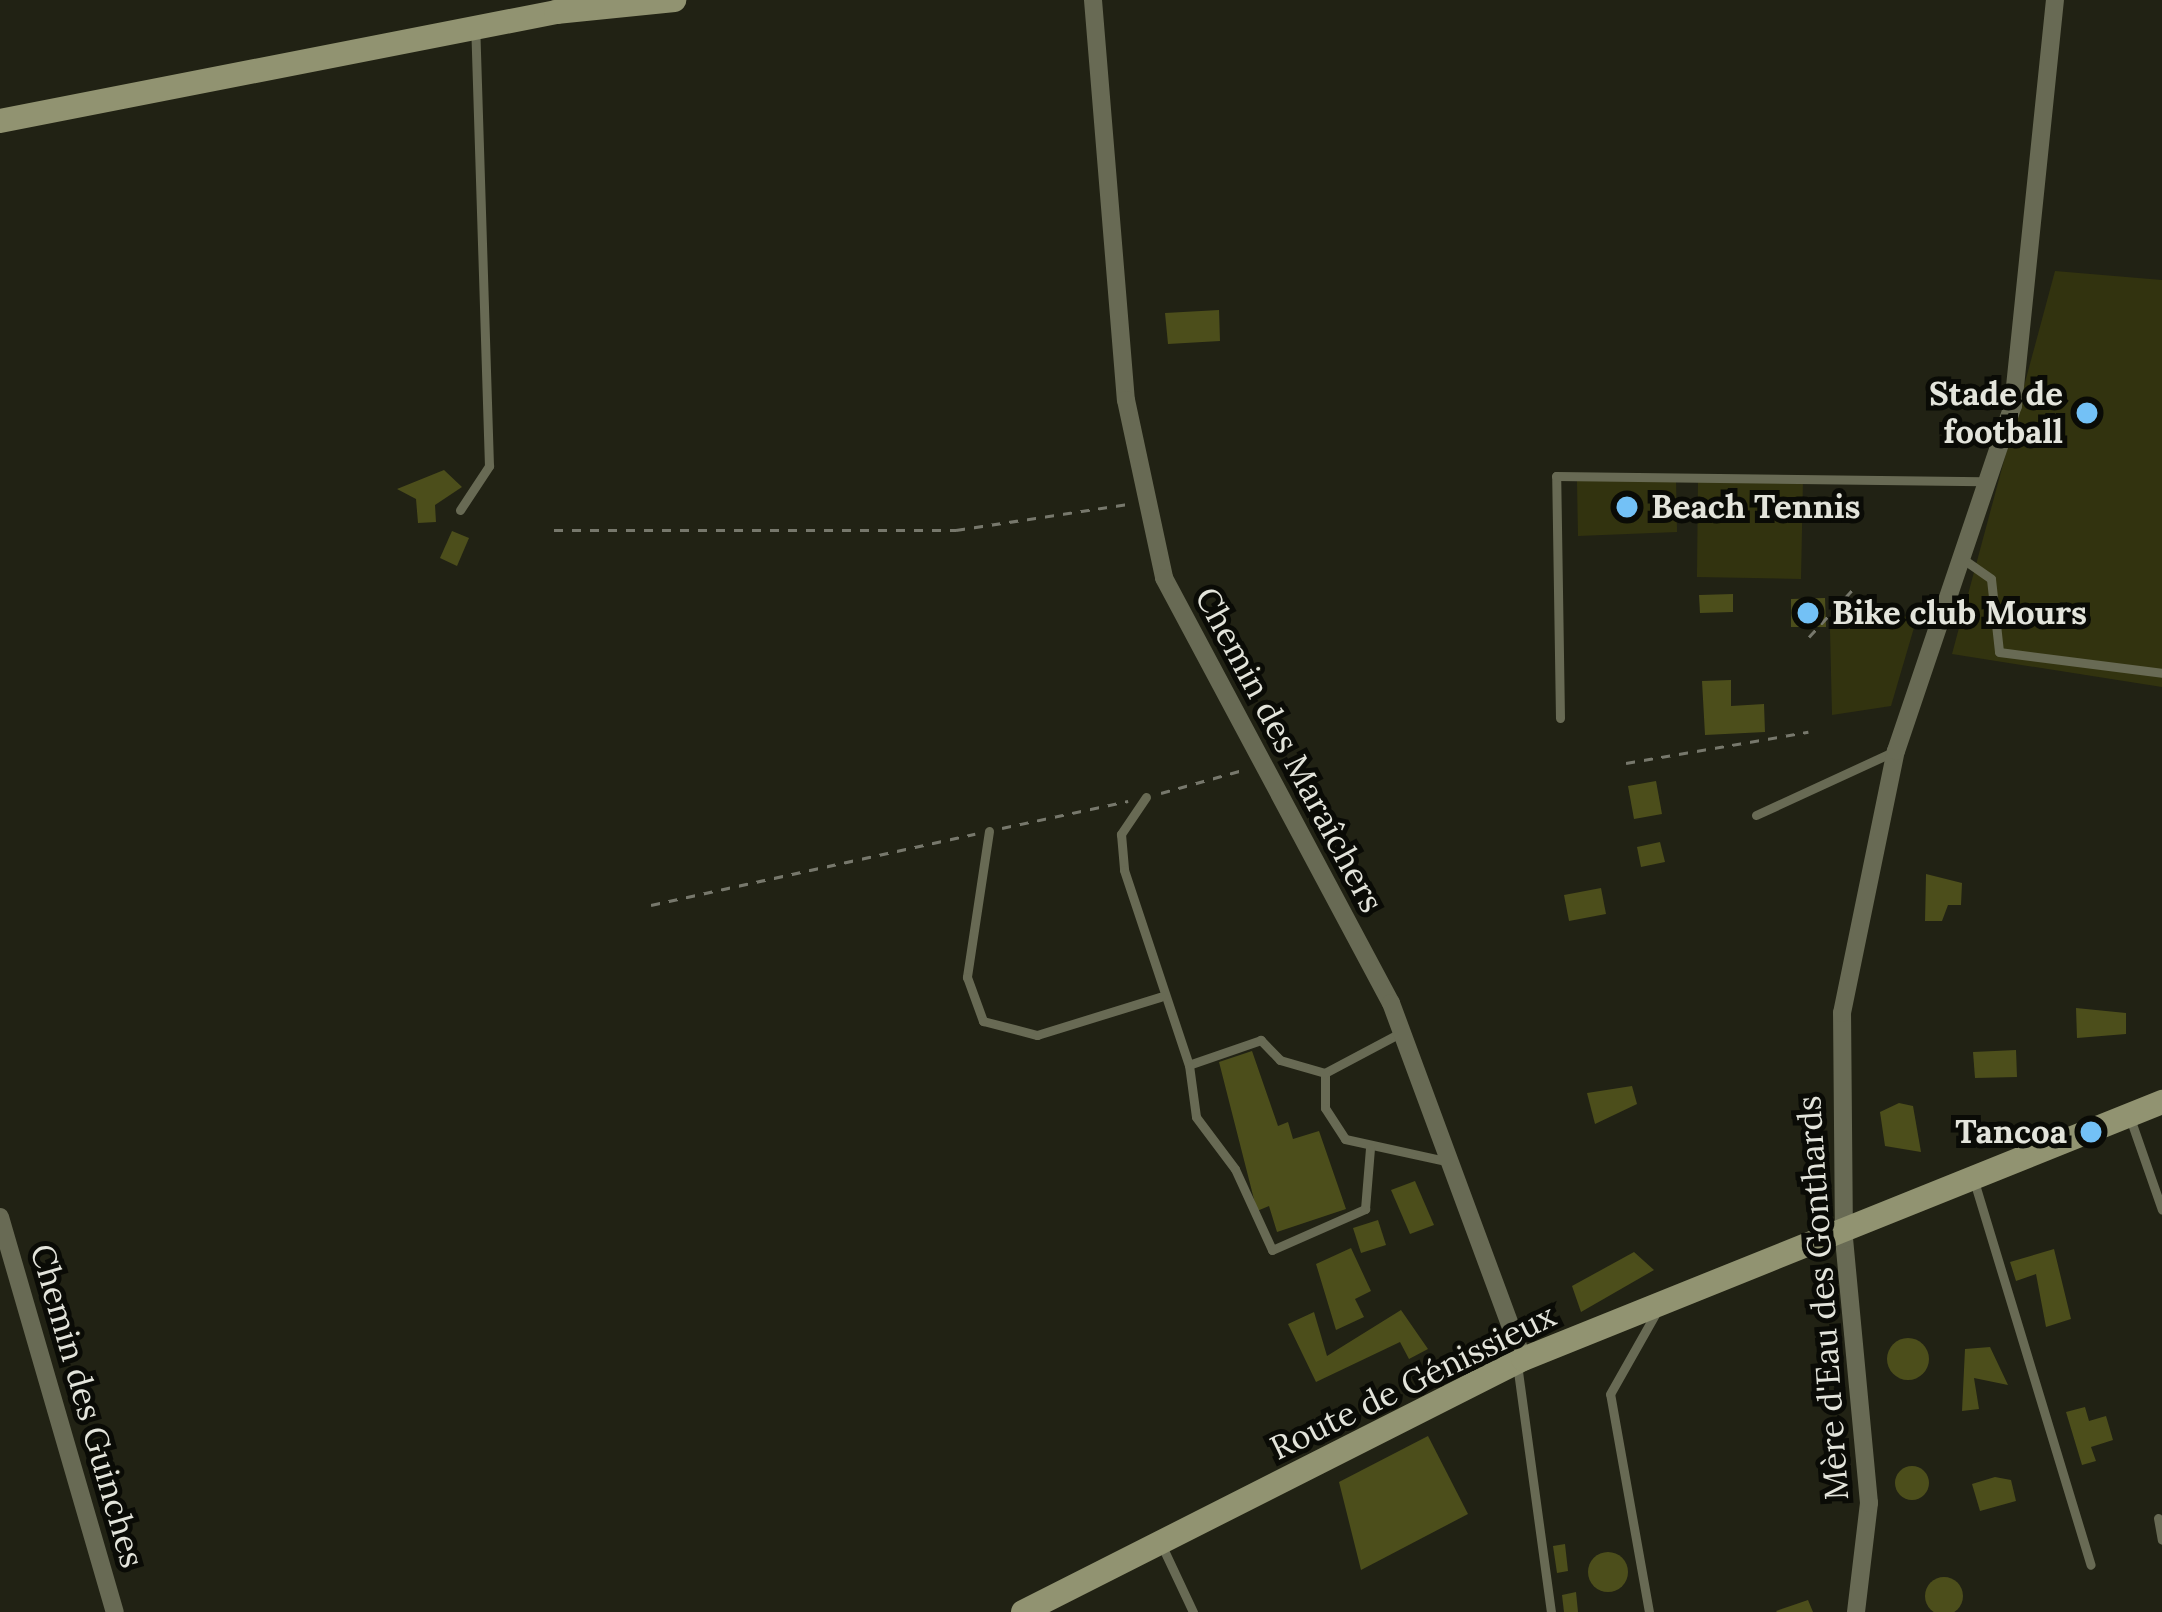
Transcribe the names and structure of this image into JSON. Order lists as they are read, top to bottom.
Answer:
{
  "streets": {
    "street": [
      "Chemin des Maraîchers",
      "Mère d'Eau des Gonthards",
      "Route de Génissieux",
      "Chemin des Guinches"
    ]
  },
  "crossings": [
    ["Chemin des Maraîchers", "Route de Génissieux"],
    ["Mère d'Eau des Gonthards", "Route de Génissieux"]
  ],
  "places": [
    "Stade de football",
    "Beach Tennis",
    "Bike club Mours",
    "Tancoa"
  ]
}
